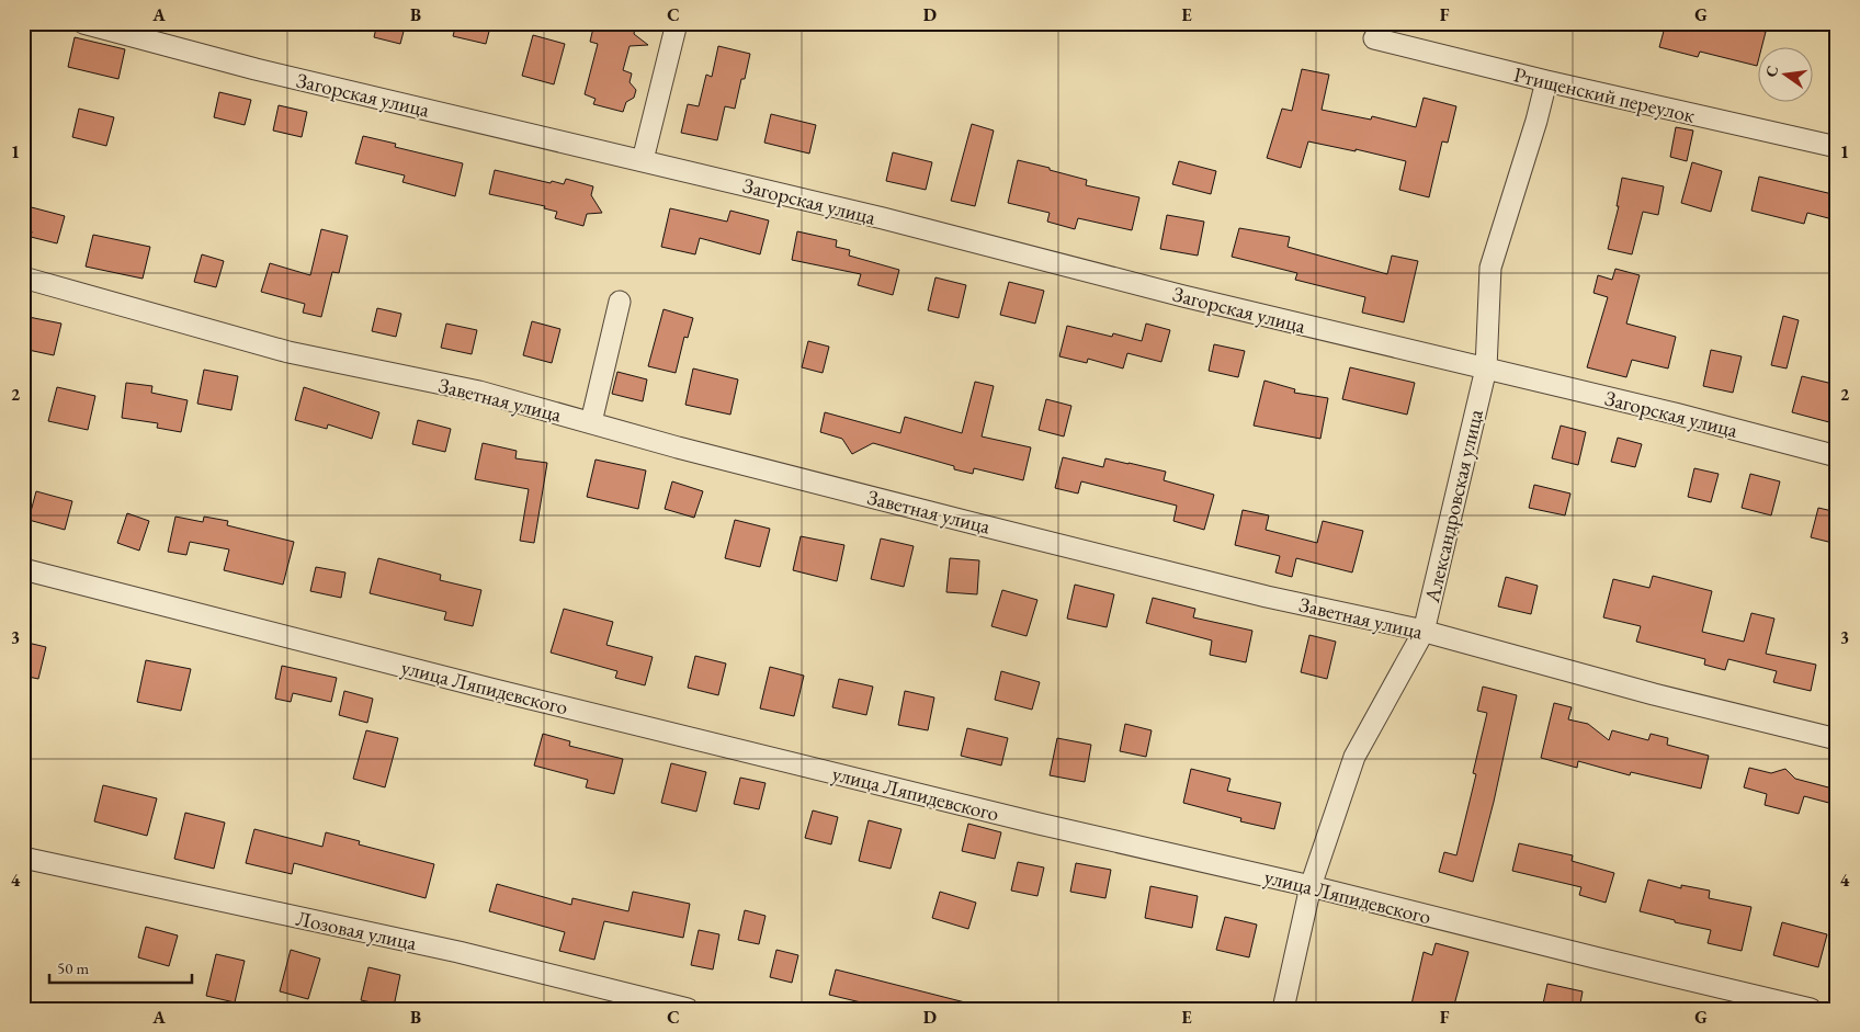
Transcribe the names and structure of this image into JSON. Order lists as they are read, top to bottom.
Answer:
{
  "streets": {
    "street": [
      "Загорская улица",
      "Ртищенский переулок",
      "Заветная улица",
      "Александровская улица",
      "улица Ляпидевского",
      "Лозовая улица"
    ]
  },
  "crossings": [
    ["Загорская улица", "Александровская улица"],
    ["Ртищенский переулок", "Александровская улица"],
    ["Заветная улица", "Александровская улица"],
    ["Александровская улица", "улица Ляпидевского"]
  ],
  "scale_bar": "50 m",
  "north": "left",
  "grid": {
    "columns": [
      "A",
      "B",
      "C",
      "D",
      "E",
      "F",
      "G"
    ],
    "rows": [
      "1",
      "2",
      "3",
      "4"
    ]
  }
}
